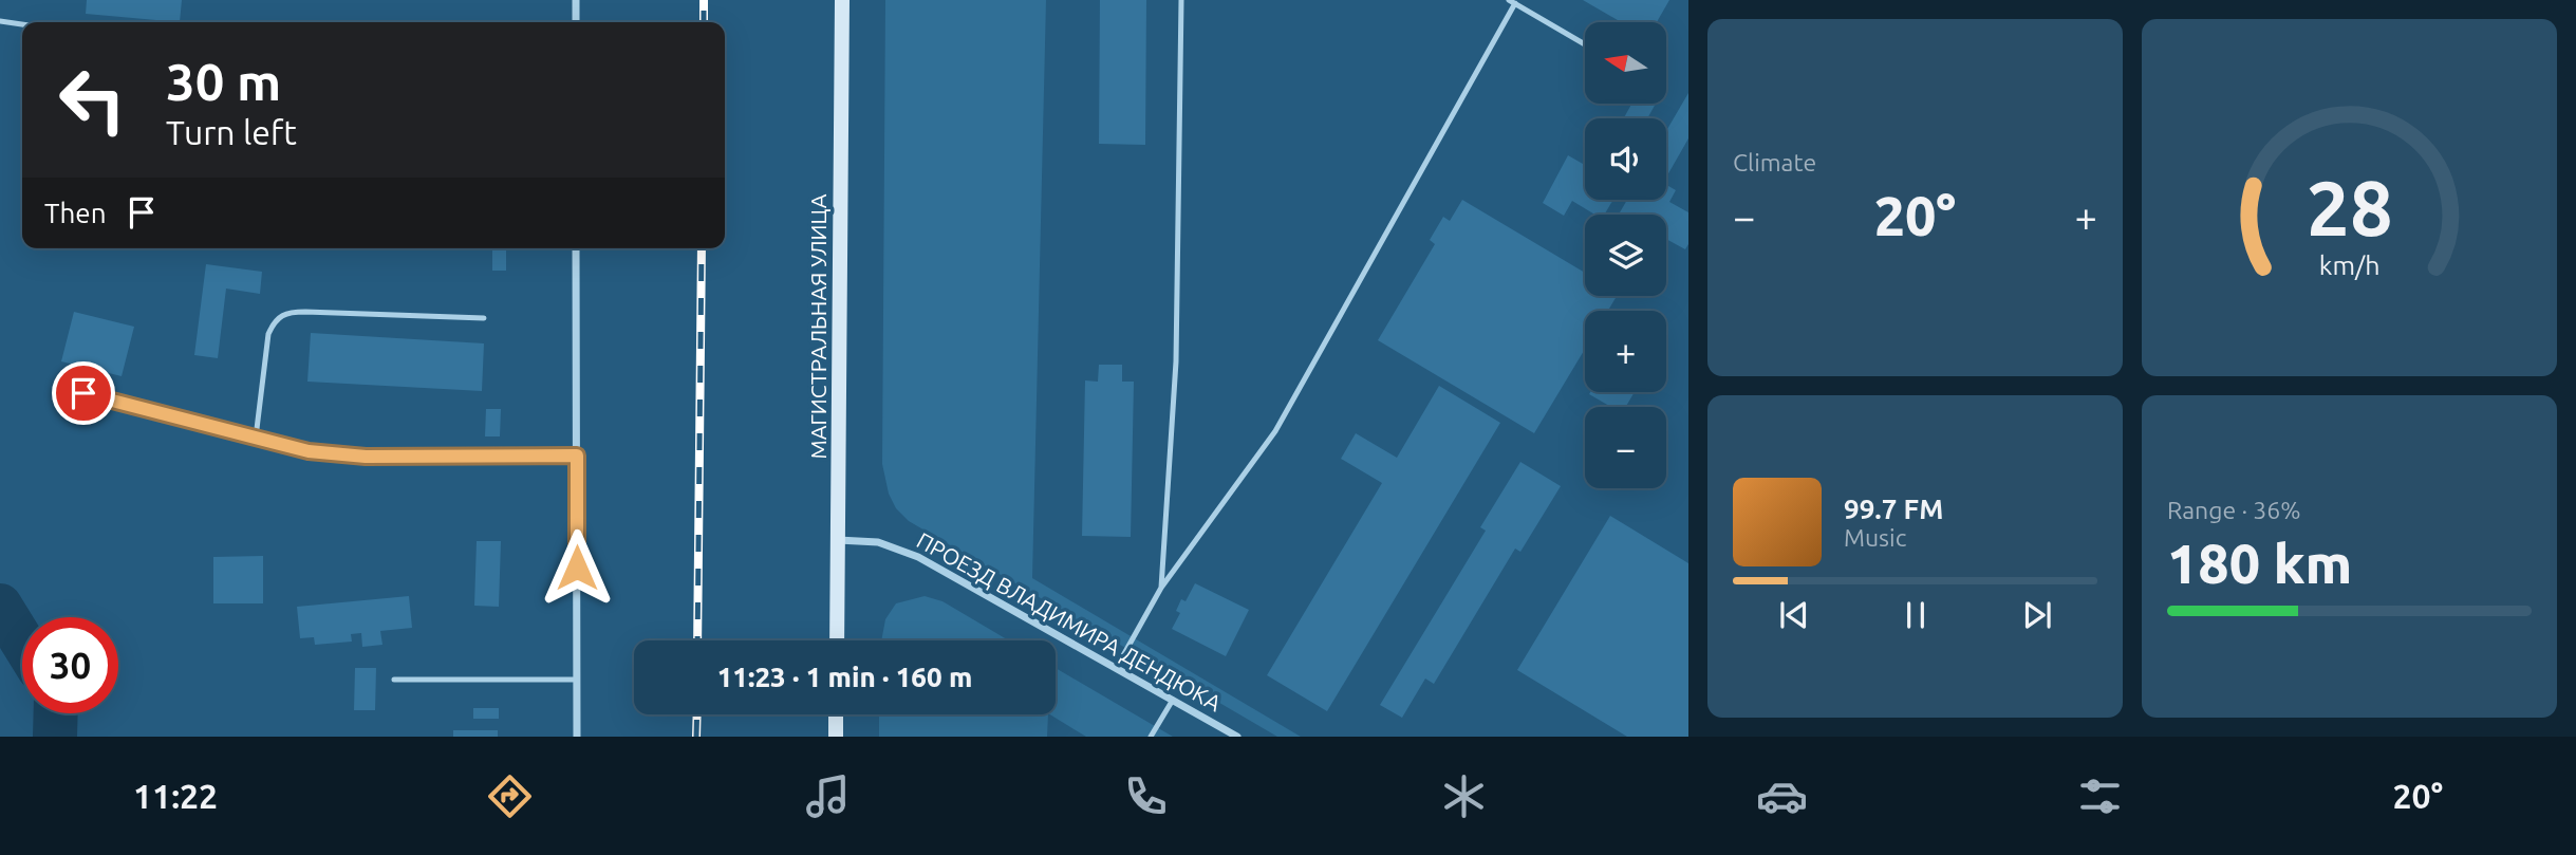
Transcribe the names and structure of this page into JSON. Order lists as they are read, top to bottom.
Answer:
{
  "streets": {
    "main road": ["МАГИСТРАЛЬНАЯ УЛИЦА"],
    "street": ["ПРОЕЗД ВЛАДИМИРА ДЕНДЮКА"]
  },
  "crossings": [
    ["МАГИСТРАЛЬНАЯ УЛИЦА", "ПРОЕЗД ВЛАДИМИРА ДЕНДЮКА"]
  ],
  "north": "left",
  "page": {
    "tile": [
      "Climate",
      ["Range · 36%", "180 km"]
    ],
    "map_buttons": ["+", "−"],
    "turn": ["30 m", "Turn left"],
    "then": "Then",
    "heat": ["−", "20°", "+"],
    "song": ["99.7 FM", "Music"],
    "limit": "30",
    "trip": "11:23 · 1 min · 160 m",
    "tabs": ["11:22", "20°"],
    "gauge": ["28", "km/h"]
  }
}
